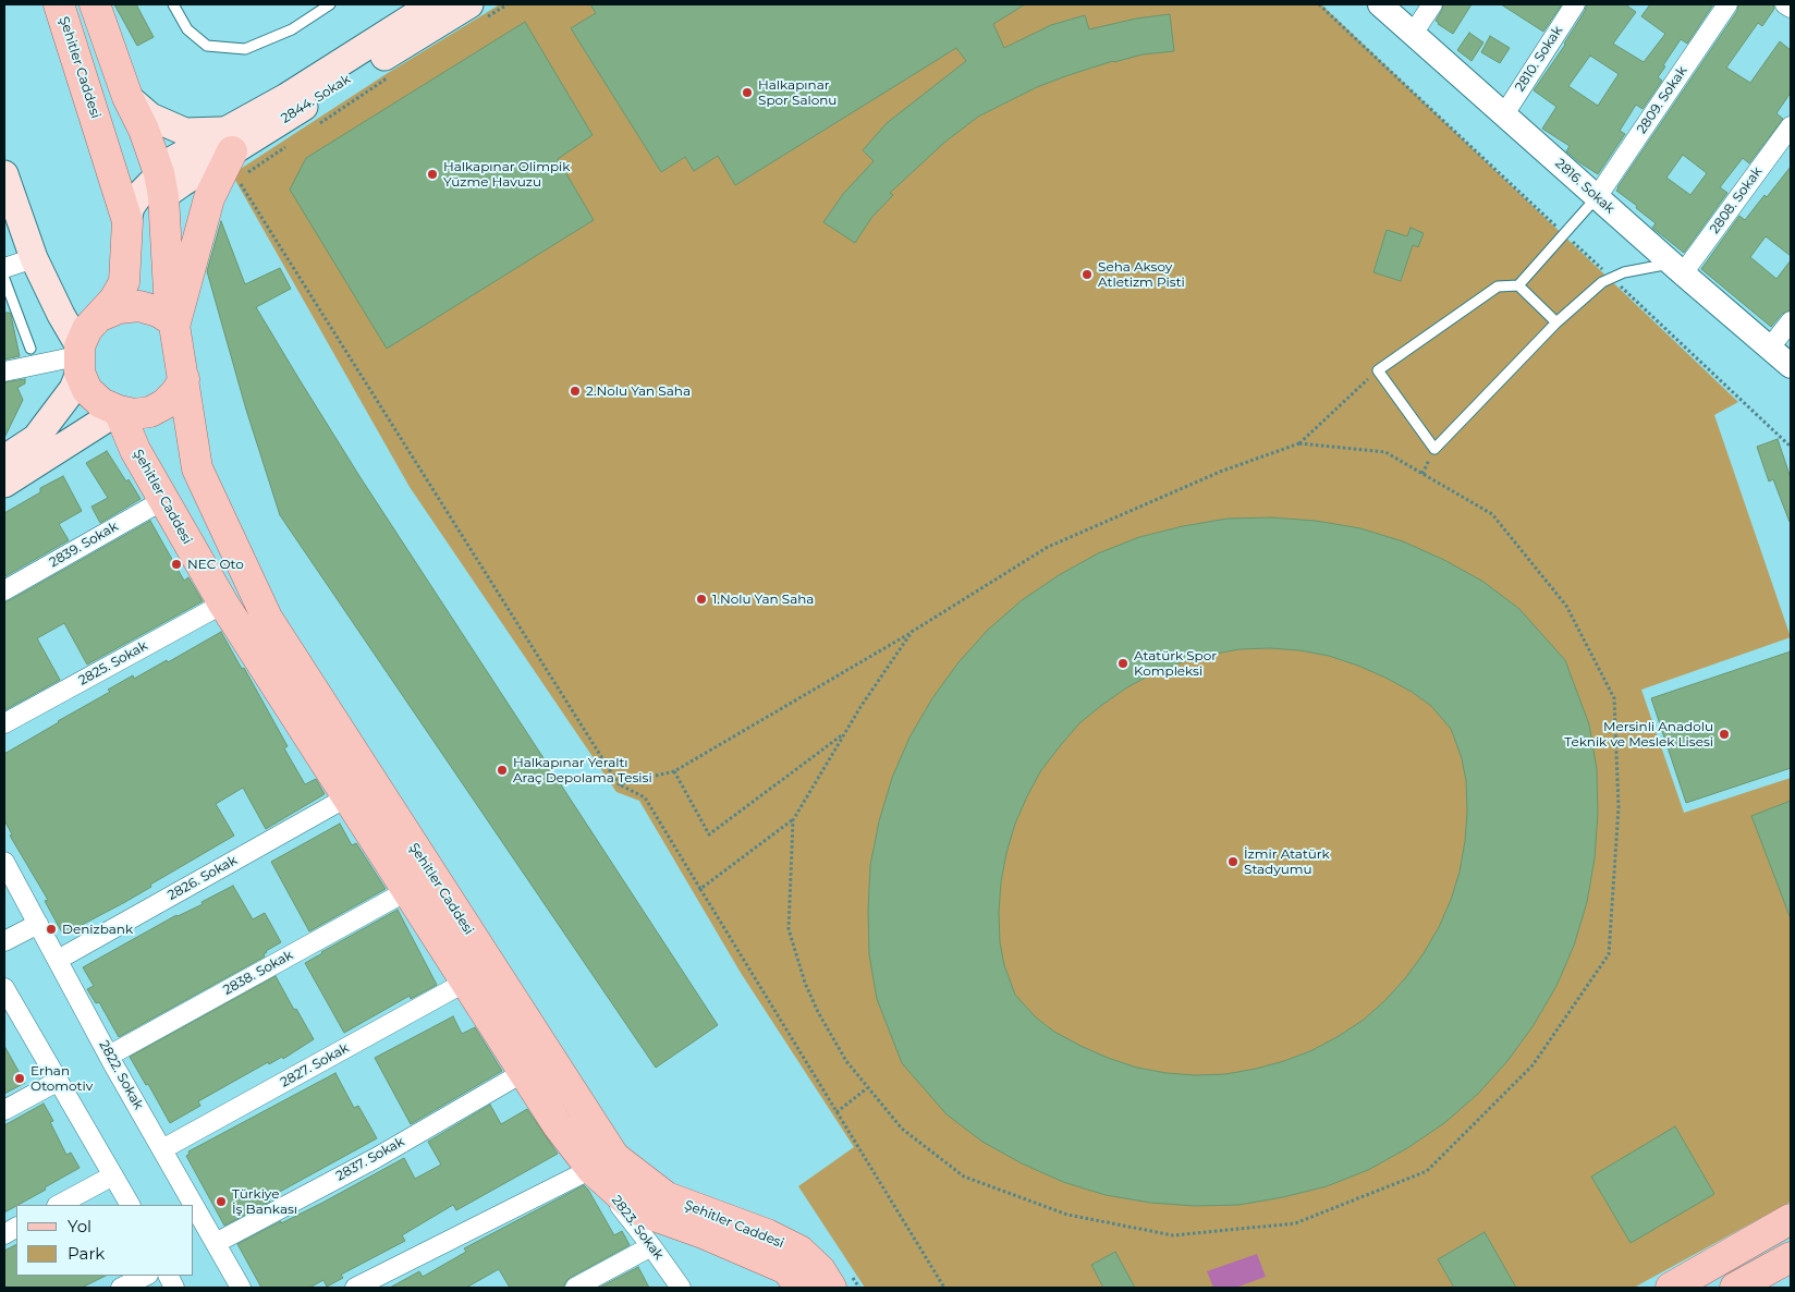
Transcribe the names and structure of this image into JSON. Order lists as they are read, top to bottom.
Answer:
{
  "streets": {
    "main road": ["Şehitler Caddesi", "2844. Sokak"],
    "street": [
      "2810. Sokak",
      "2809. Sokak",
      "2816. Sokak",
      "2808. Sokak",
      "2839. Sokak",
      "2825. Sokak",
      "2826. Sokak",
      "2838. Sokak",
      "2827. Sokak",
      "2822. Sokak",
      "2837. Sokak",
      "2823. Sokak"
    ]
  },
  "crossings": [
    ["2810. Sokak", "2816. Sokak"],
    ["Şehitler Caddesi", "2844. Sokak"],
    ["Şehitler Caddesi", "2839. Sokak"],
    ["Şehitler Caddesi", "2825. Sokak"],
    ["Şehitler Caddesi", "2826. Sokak"],
    ["Şehitler Caddesi", "2838. Sokak"],
    ["Şehitler Caddesi", "2827. Sokak"],
    ["Şehitler Caddesi", "2837. Sokak"],
    ["Şehitler Caddesi", "2823. Sokak"],
    ["2809. Sokak", "2816. Sokak"],
    ["2816. Sokak", "2808. Sokak"],
    ["2826. Sokak", "2822. Sokak"],
    ["2838. Sokak", "2822. Sokak"],
    ["2827. Sokak", "2822. Sokak"],
    ["2822. Sokak", "2837. Sokak"]
  ],
  "places": [
    "Halkapınar Spor Salonu",
    "Halkapınar Olimpik Yüzme Havuzu",
    "Seha Aksoy Atletizm Pisti",
    "2.Nolu Yan Saha",
    "NEC Oto",
    "1.Nolu Yan Saha",
    "Atatürk Spor Kompleksi",
    "Mersinli Anadolu Teknik ve Meslek Lisesi",
    "Halkapınar Yeraltı Araç Depolama Tesisi",
    "İzmir Atatürk Stadyumu",
    "Denizbank",
    "Erhan Otomotiv",
    "Türkiye İş Bankası"
  ],
  "legend": ["Yol", "Park"]
}
